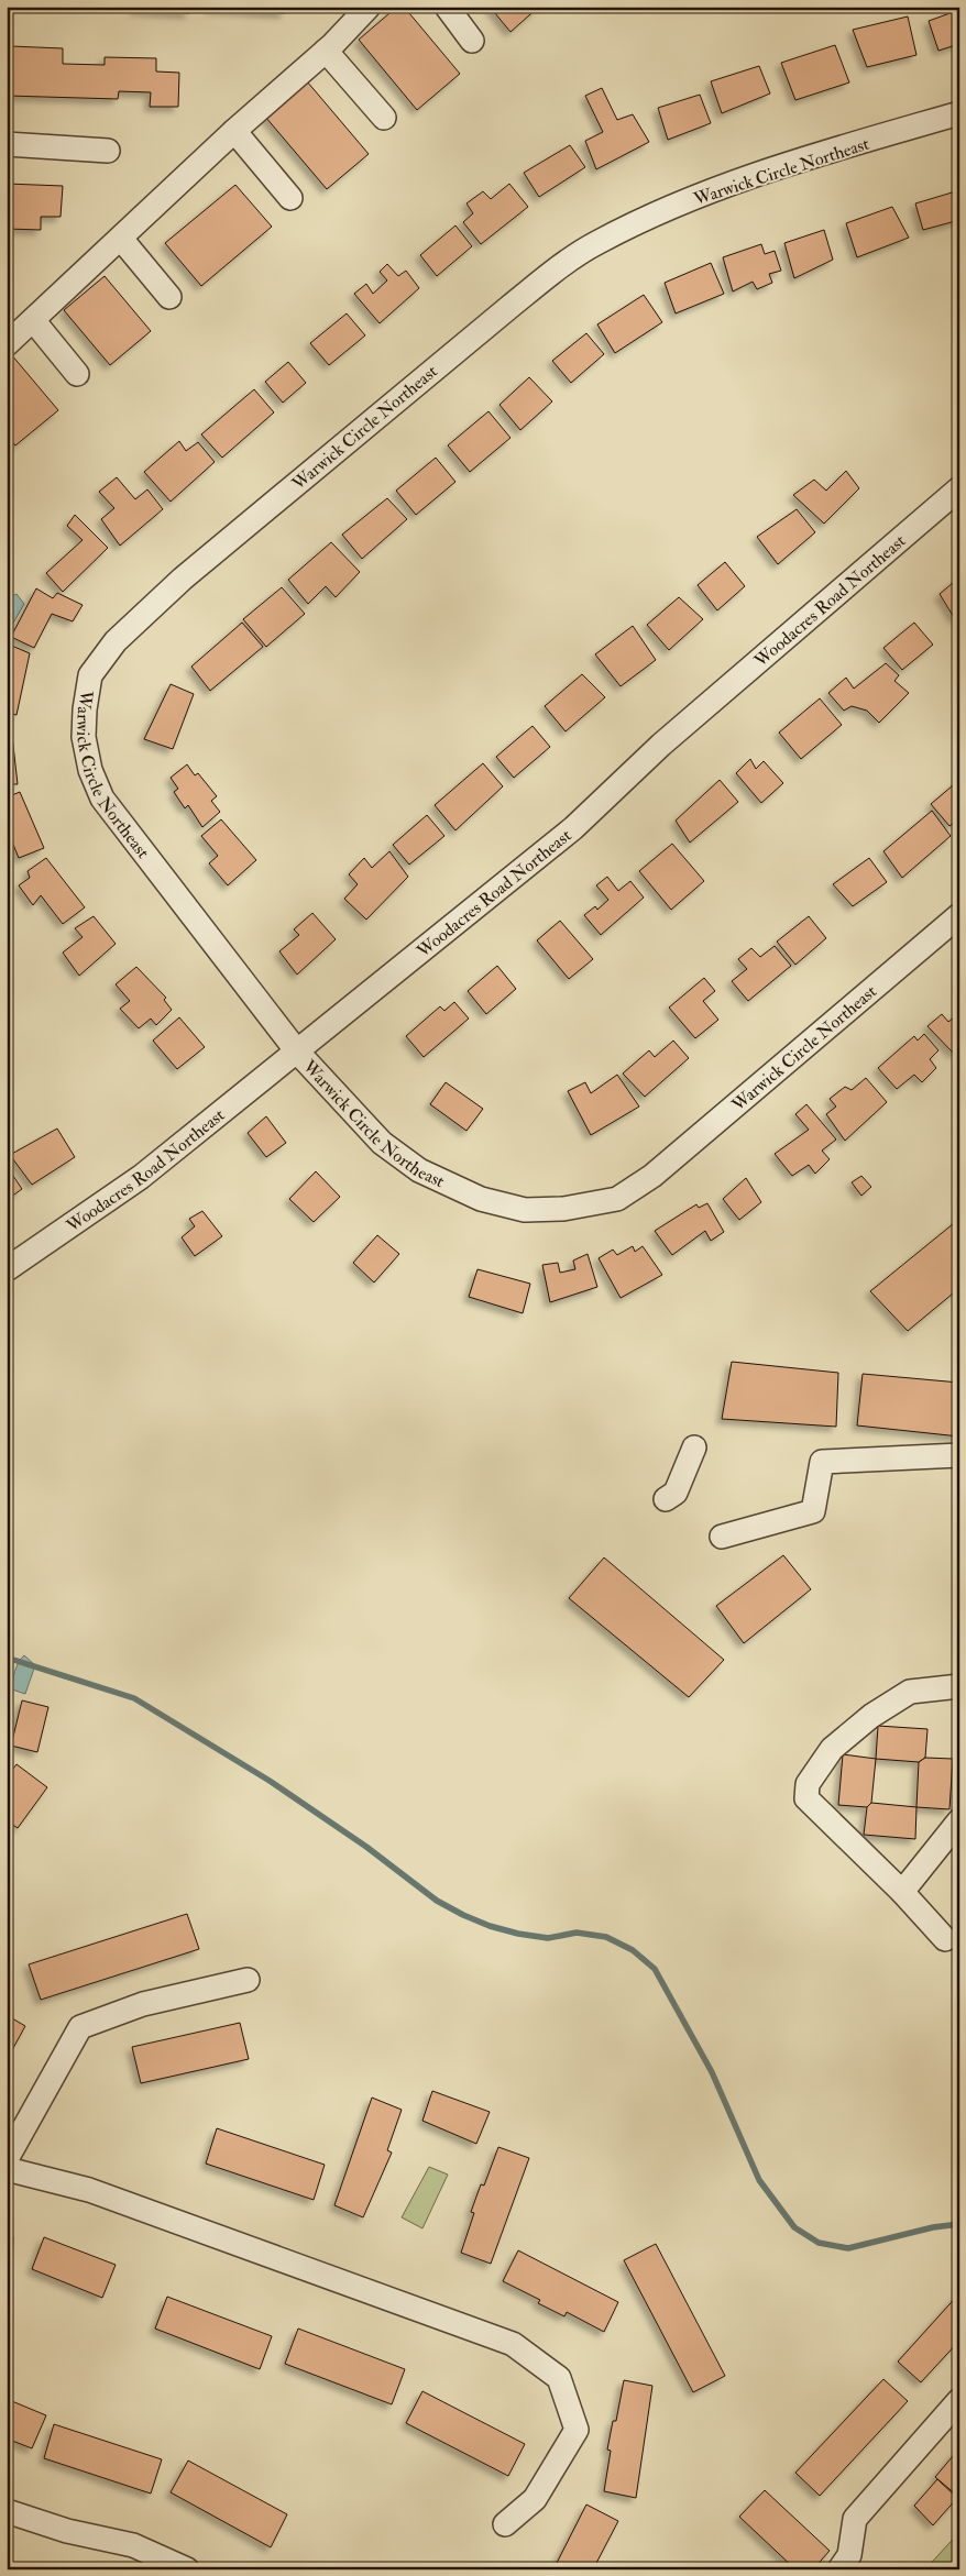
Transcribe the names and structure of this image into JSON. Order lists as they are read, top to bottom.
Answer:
{
  "streets": {
    "street": ["Warwick Circle Northeast", "Woodacres Road Northeast"]
  },
  "crossings": [
    ["Warwick Circle Northeast", "Woodacres Road Northeast"]
  ]
}
